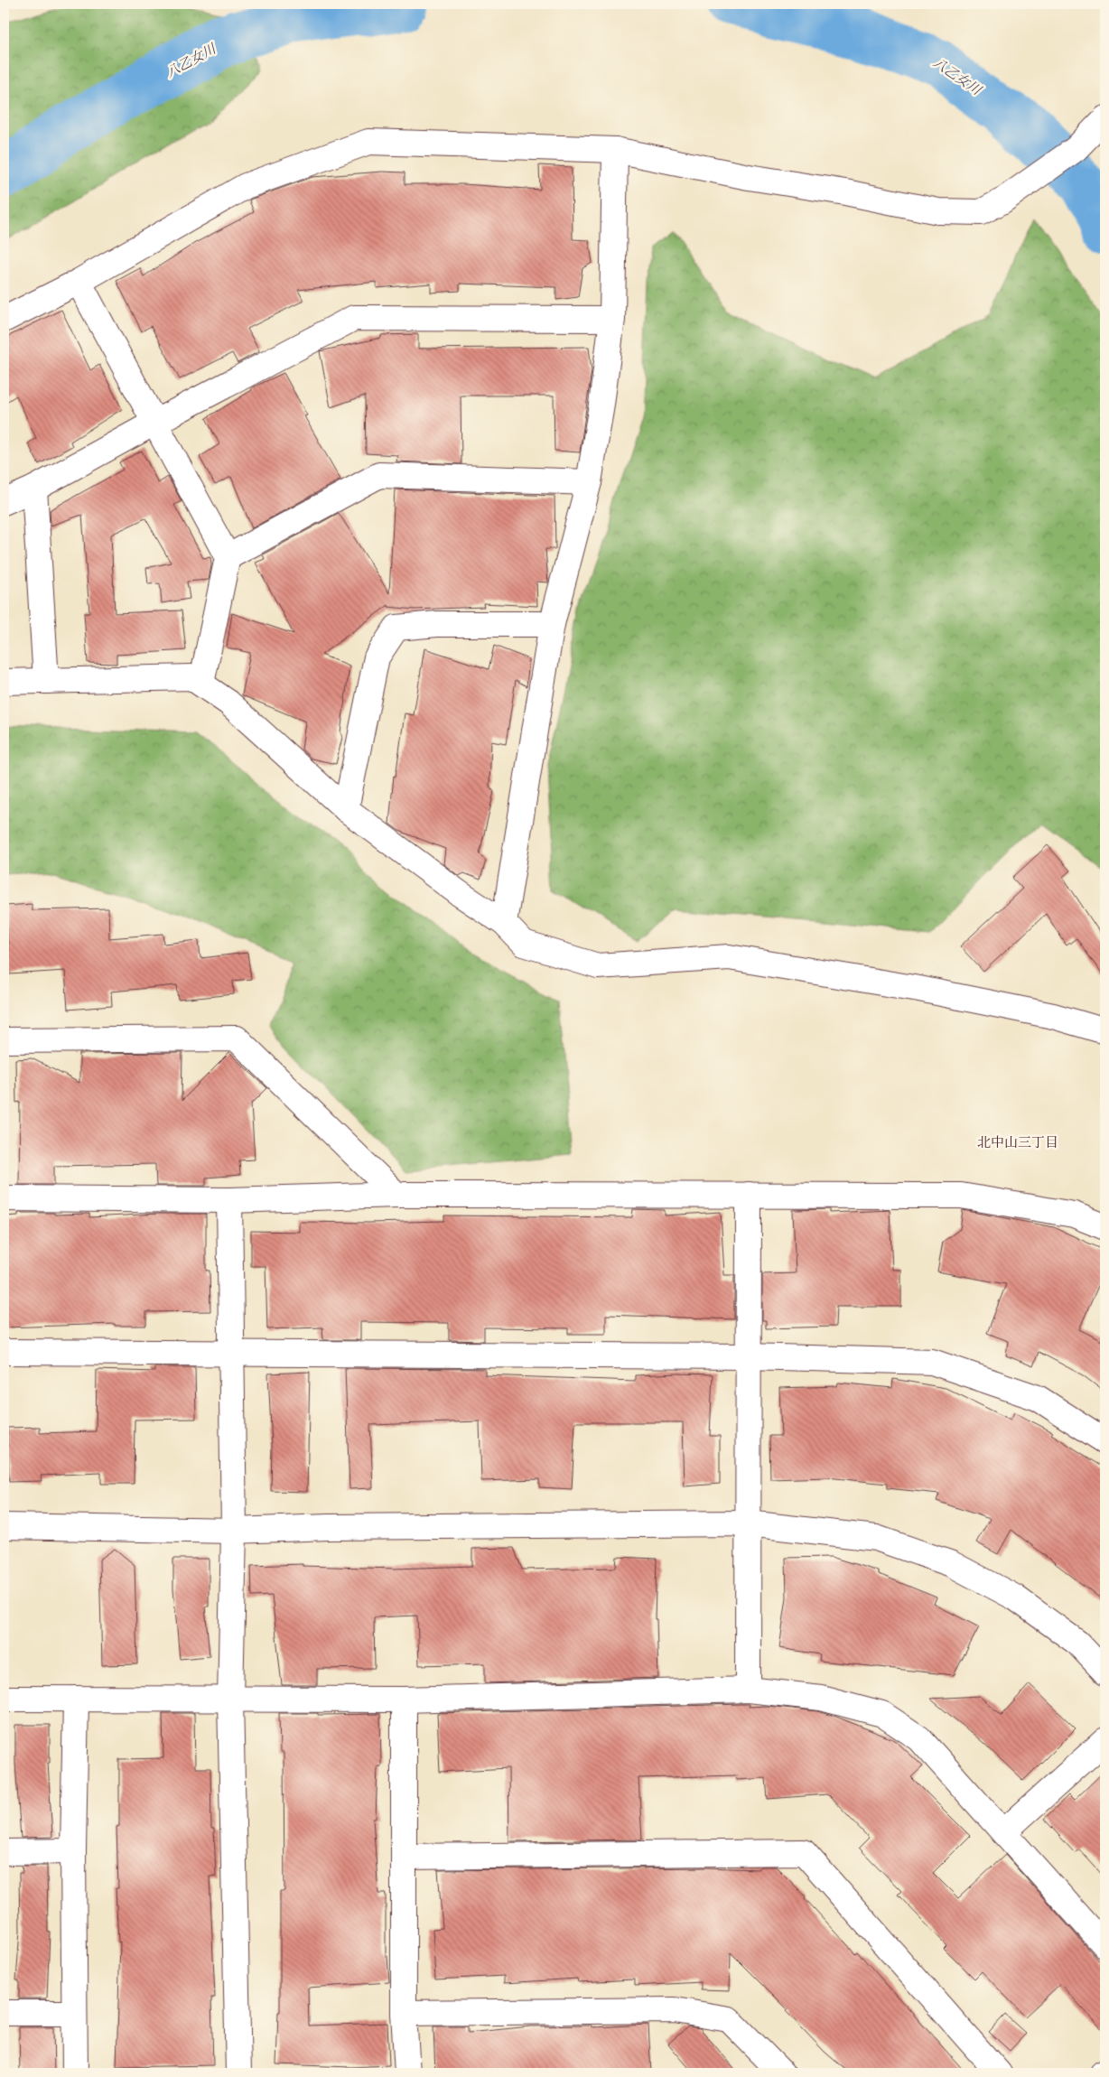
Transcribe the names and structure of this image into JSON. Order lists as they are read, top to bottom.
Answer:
{
  "districts": ["北中山三丁目"],
  "water": ["八乙女川"]
}
